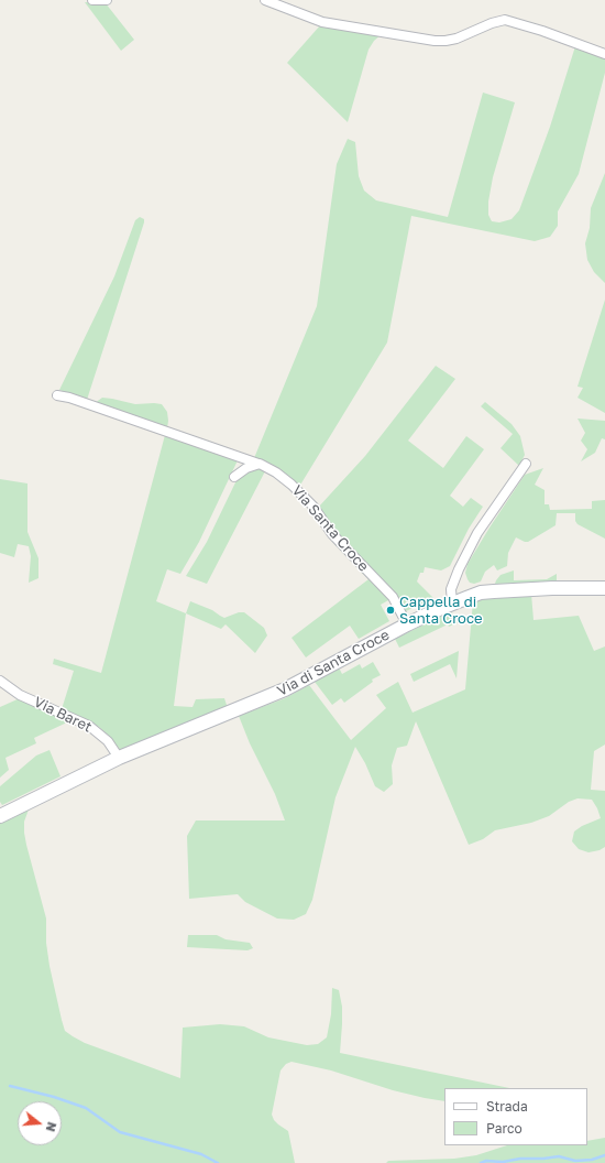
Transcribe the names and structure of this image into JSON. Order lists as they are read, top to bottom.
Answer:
{
  "streets": {
    "main road": ["Via di Santa Croce"],
    "street": ["Via Santa Croce", "Via Baret"]
  },
  "crossings": [
    ["Via Santa Croce", "Via di Santa Croce"],
    ["Via di Santa Croce", "Via Baret"]
  ],
  "places": ["Cappella di Santa Croce"],
  "legend": ["Strada", "Parco"],
  "north": "right"
}
